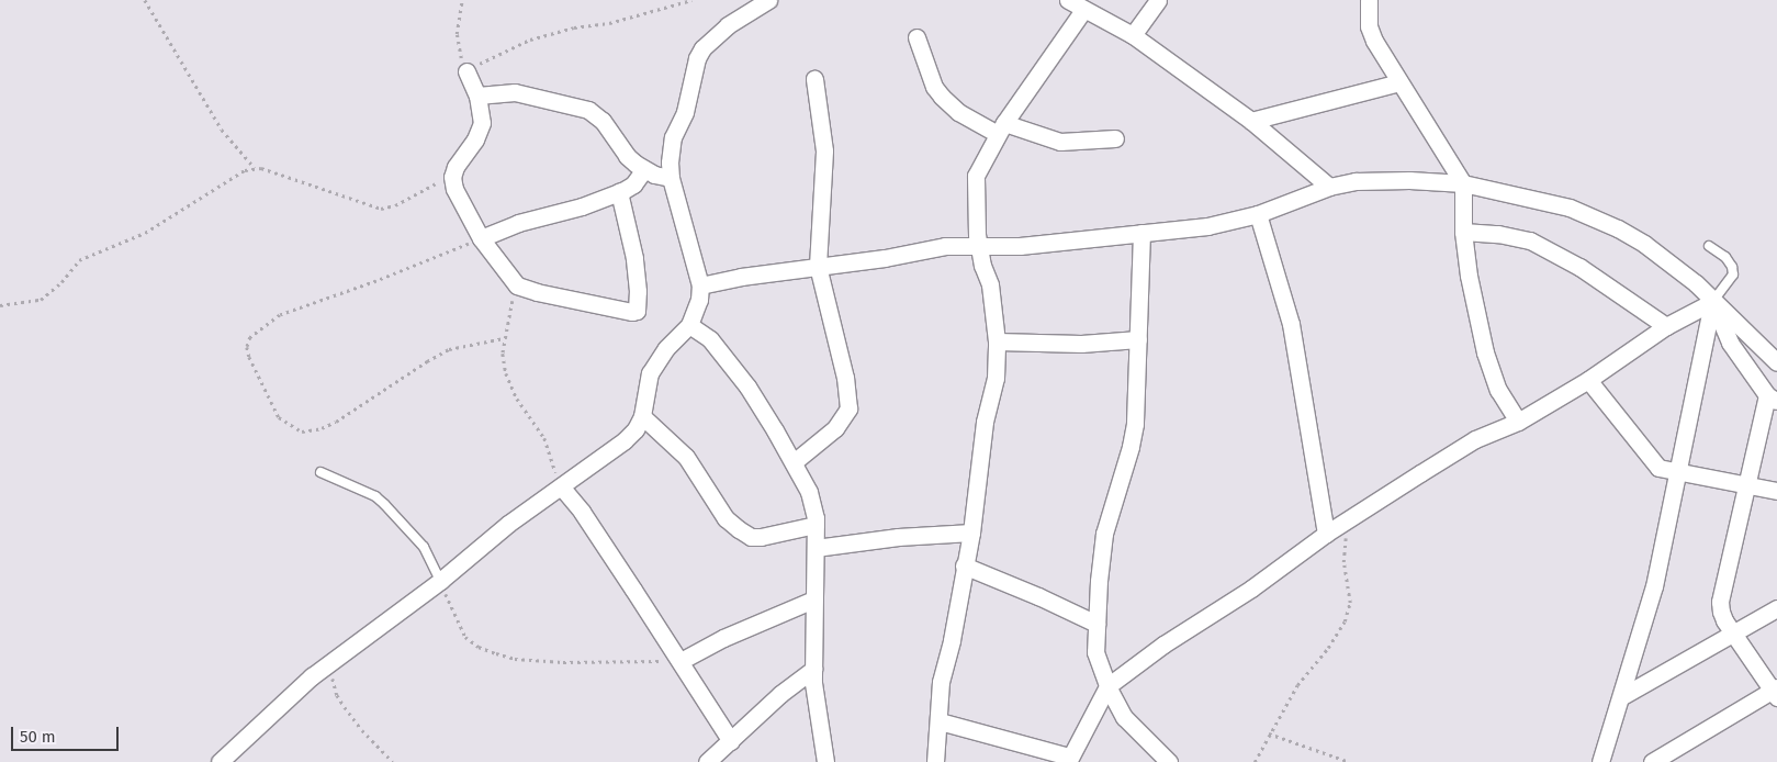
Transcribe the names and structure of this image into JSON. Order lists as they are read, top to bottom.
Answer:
{
  "scale_bar": "50 m"
}
